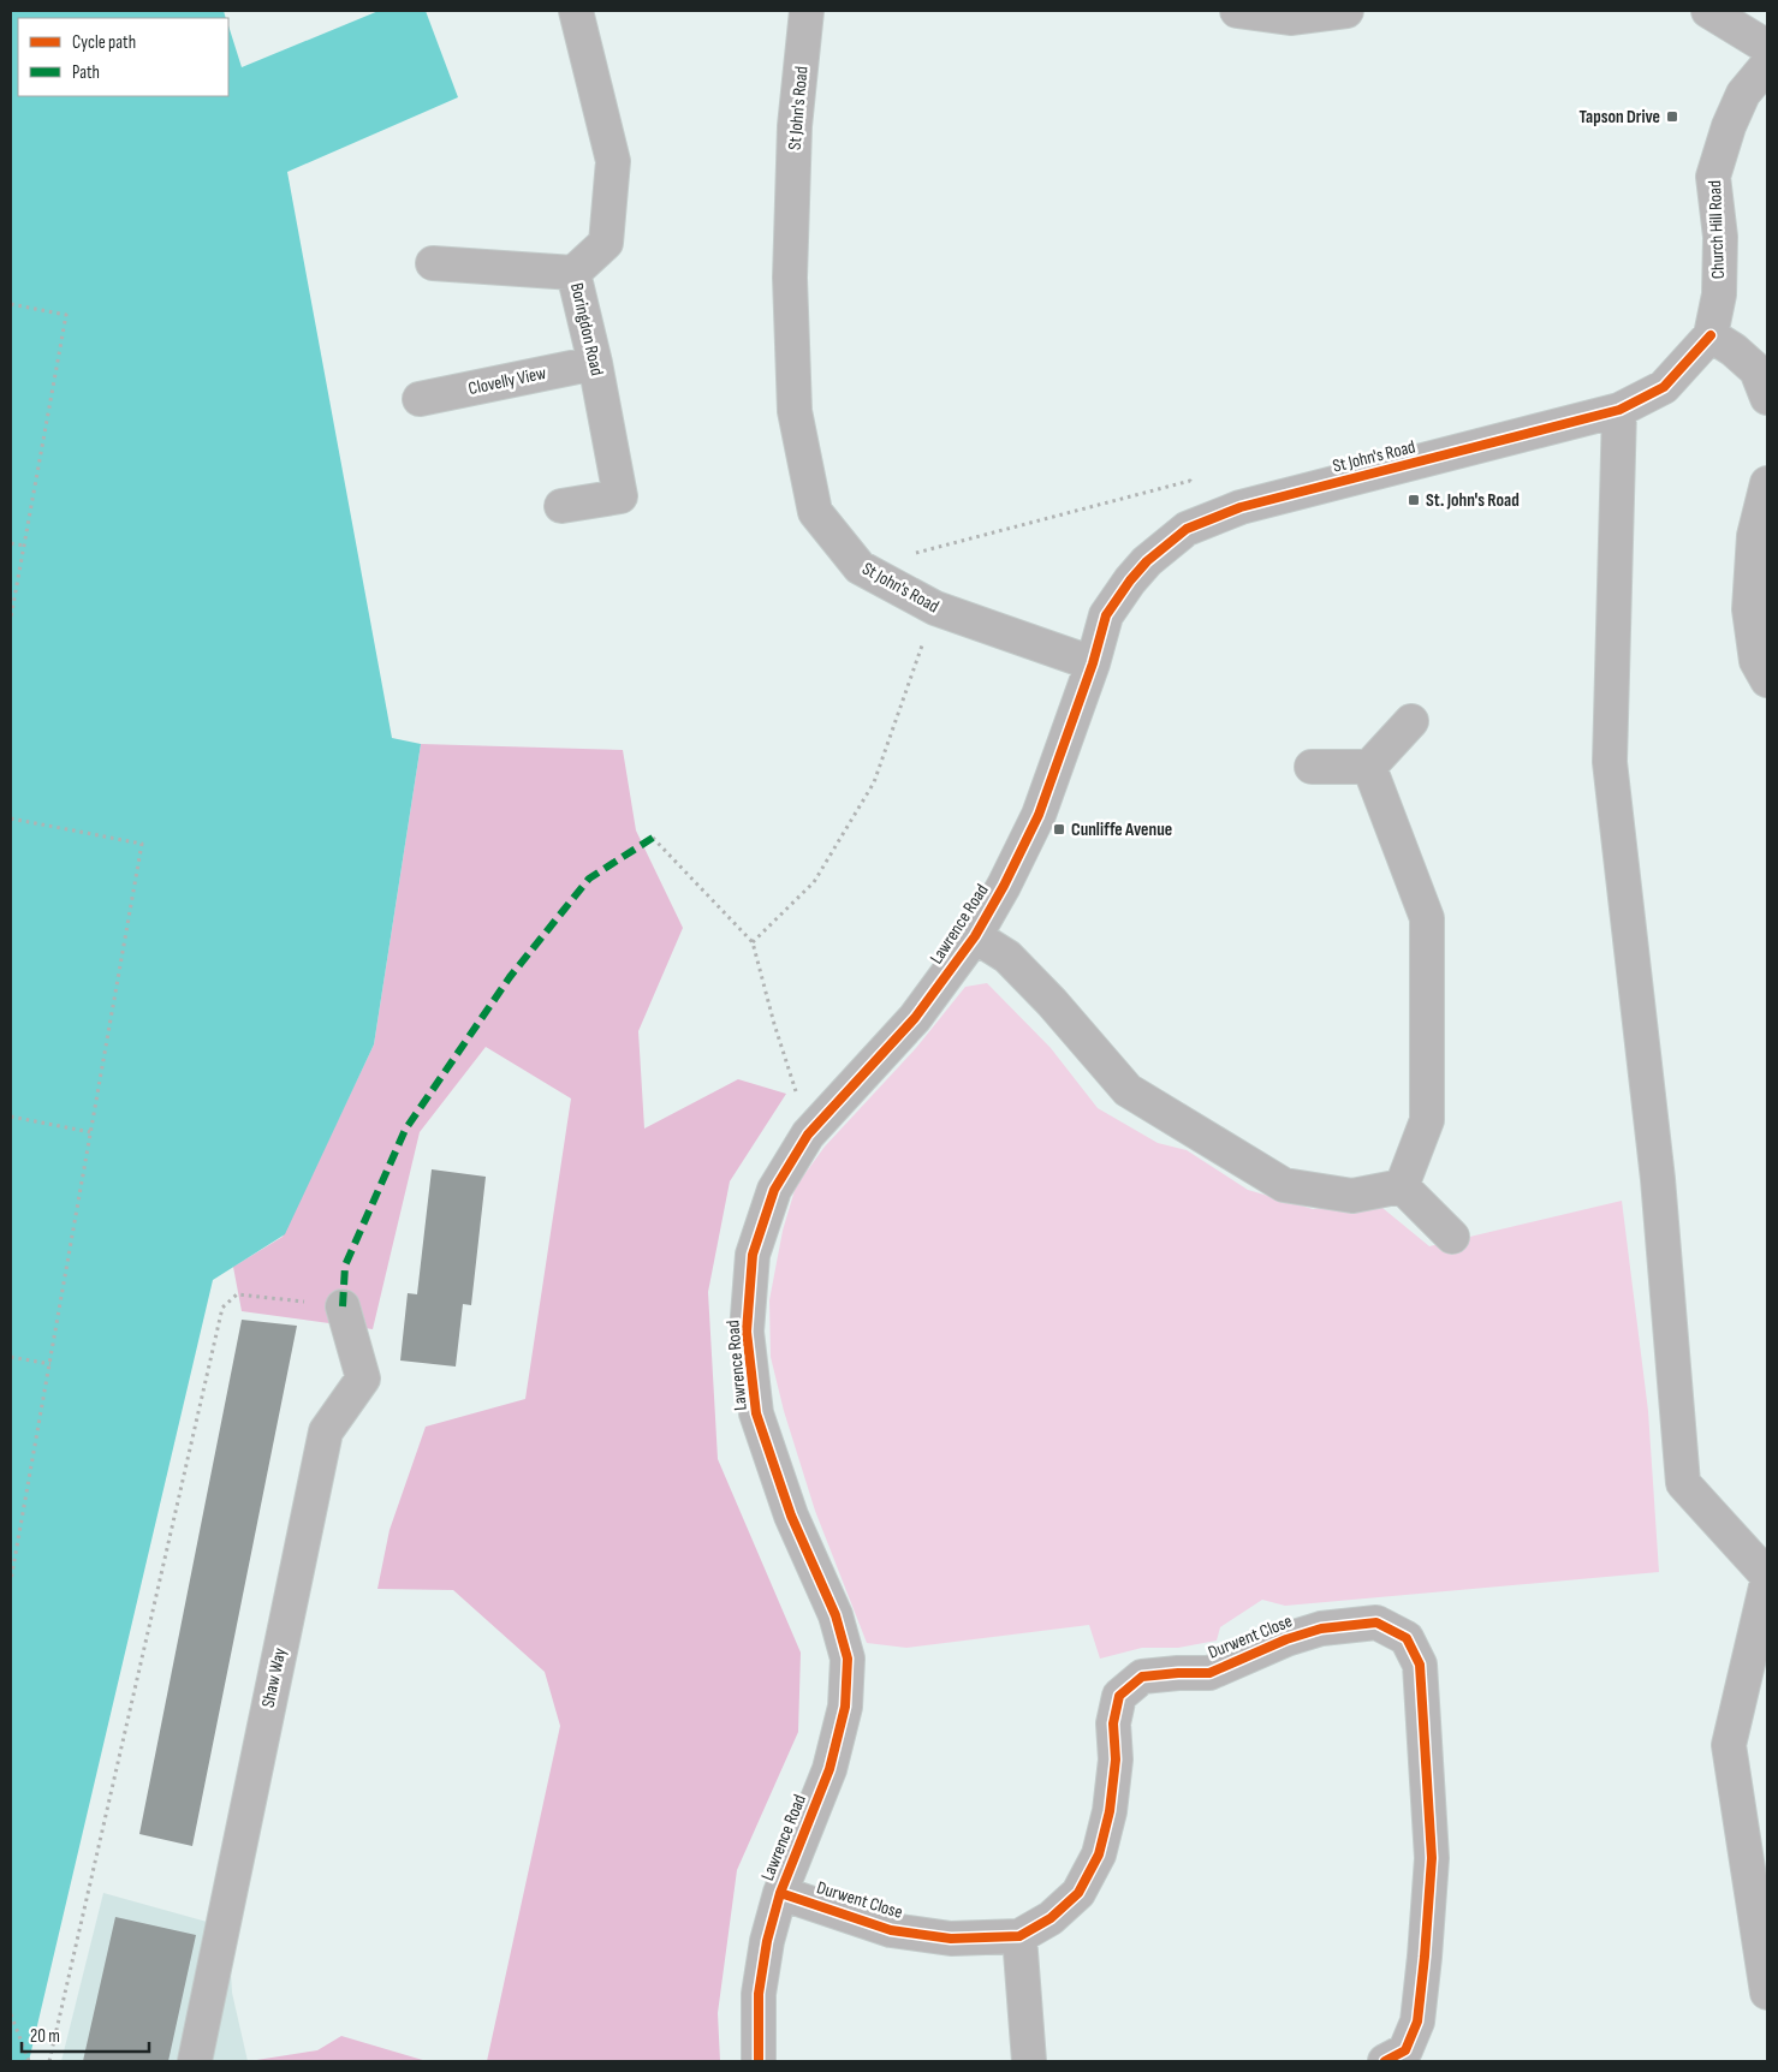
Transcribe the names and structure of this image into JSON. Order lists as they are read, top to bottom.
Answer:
{
  "streets": {
    "street": [
      "St John's Road",
      "Church Hill Road",
      "Boringdon Road",
      "Clovelly View",
      "Lawrence Road",
      "Durwent Close",
      "Shaw Way"
    ]
  },
  "crossings": [
    ["St John's Road", "Church Hill Road"],
    ["St John's Road", "Lawrence Road"],
    ["Boringdon Road", "Clovelly View"],
    ["Lawrence Road", "Durwent Close"]
  ],
  "places": {
    "transit": ["Tapson Drive", "St. John's Road", "Cunliffe Avenue"]
  },
  "legend": ["Cycle path", "Path"],
  "scale_bar": "20 m"
}
